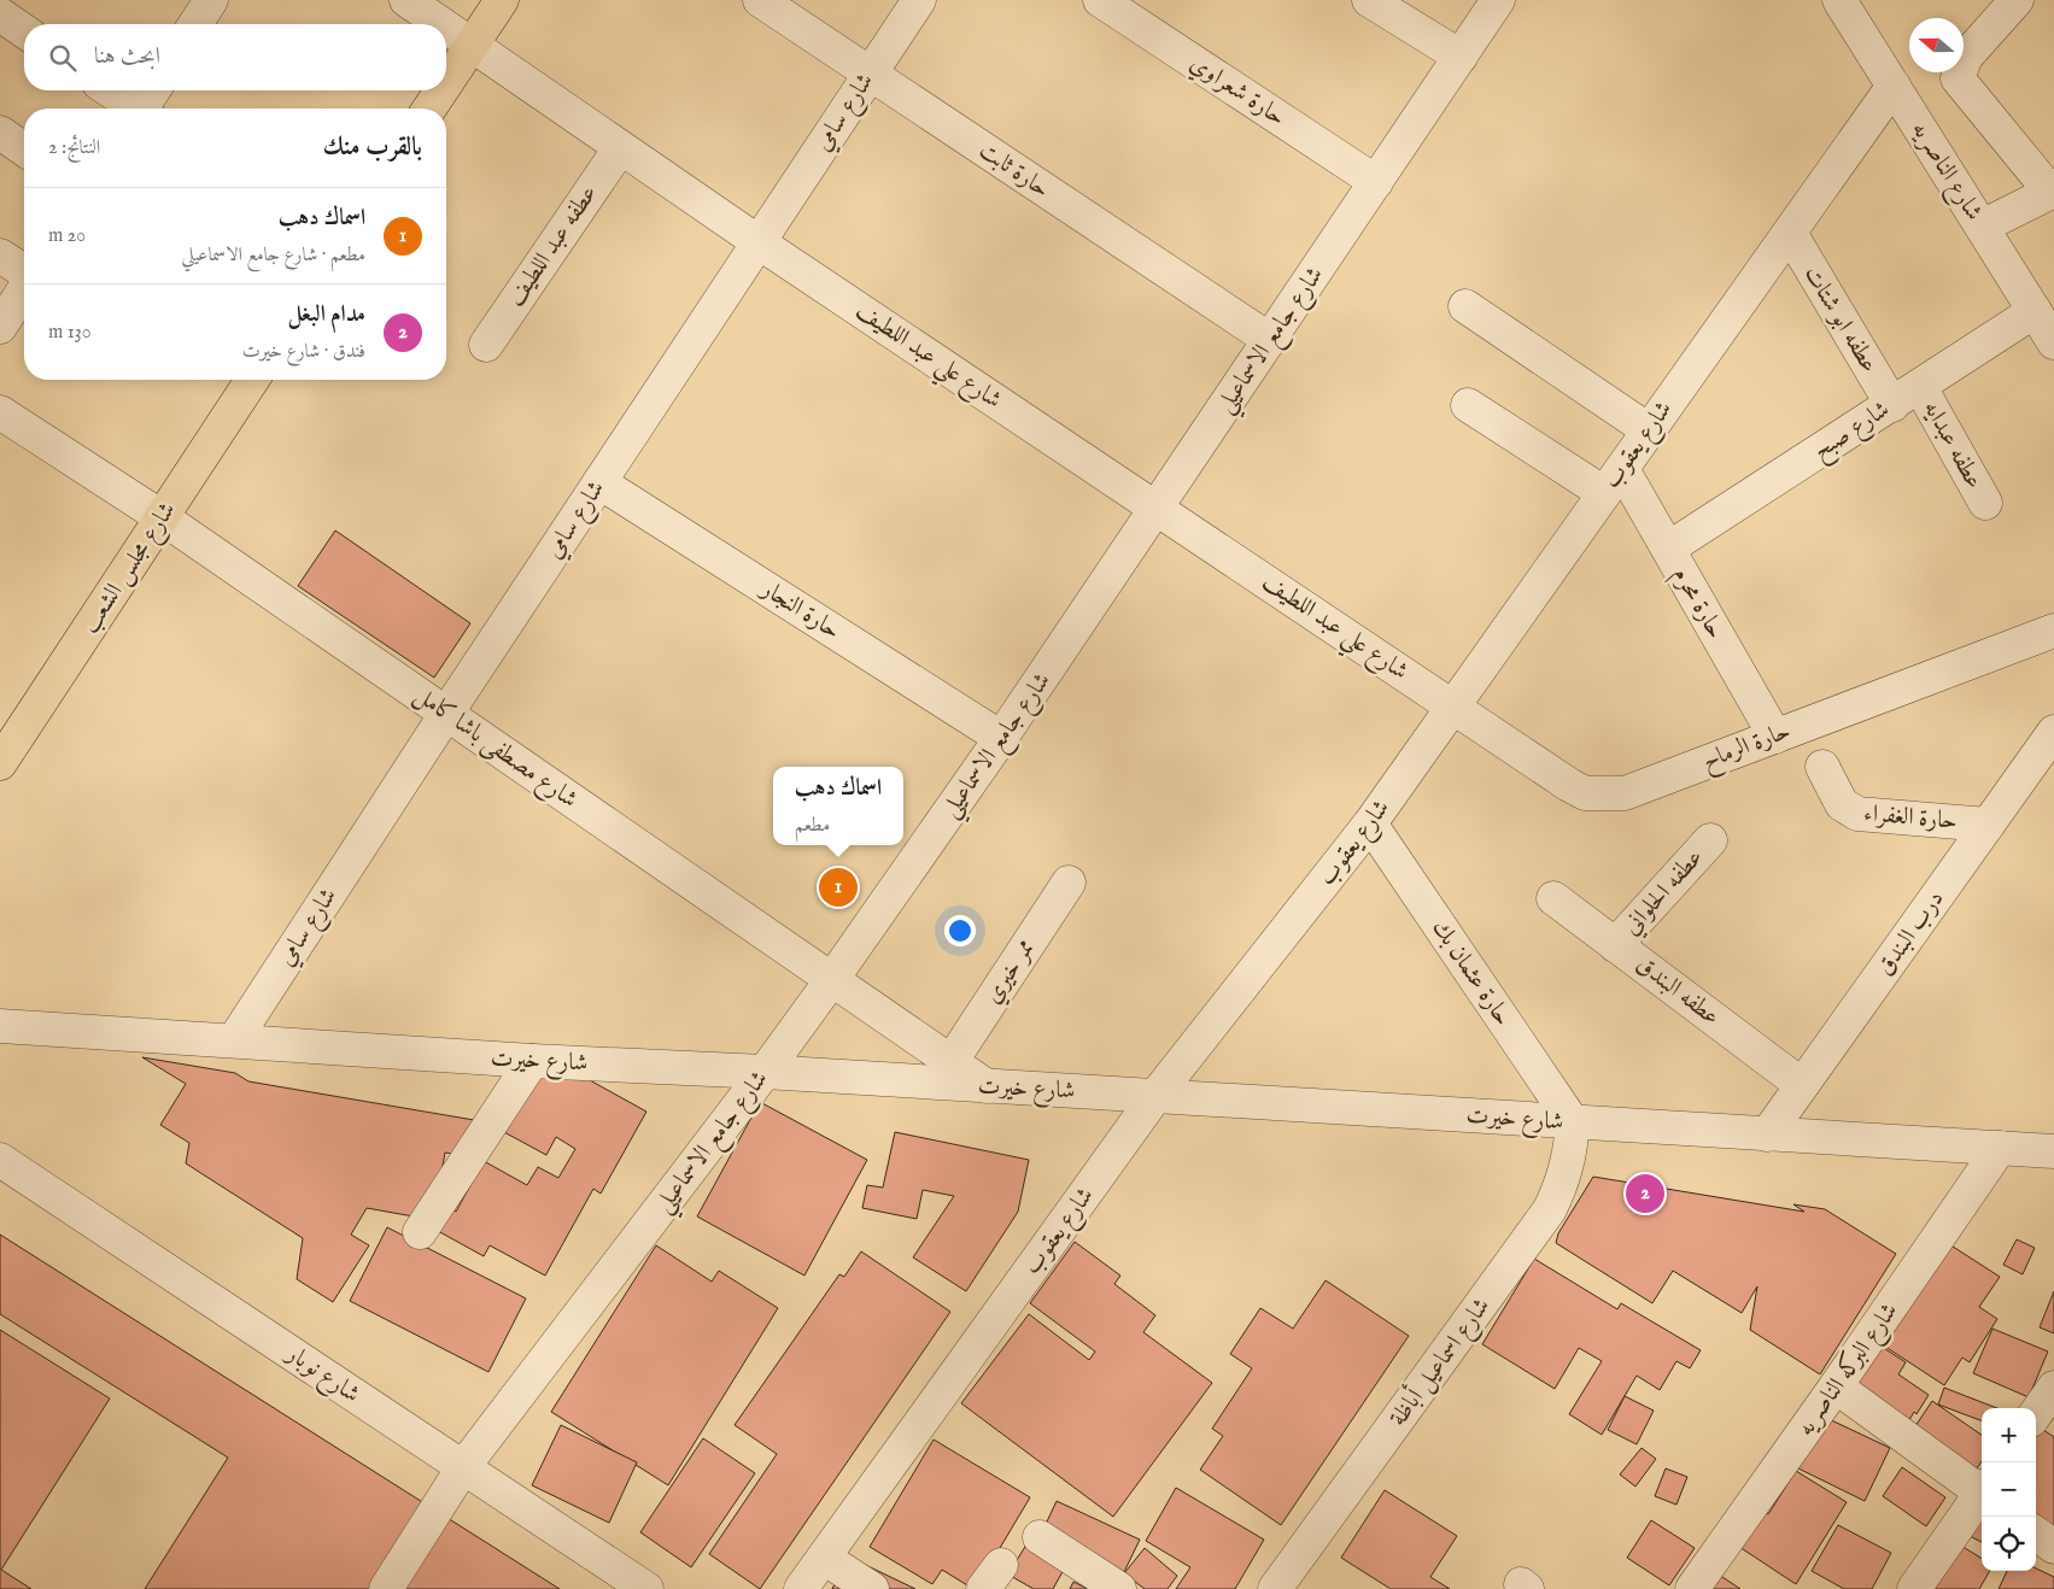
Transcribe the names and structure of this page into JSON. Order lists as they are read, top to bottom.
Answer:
{
  "streets": {
    "main road": ["شارع مجلس الشعب"],
    "street": [
      "حارة شعراوي",
      "شارع سامي",
      "حارة ثابت",
      "شارع الناصريه",
      "عطفه عبد اللطيف",
      "عطفه ابو شتات",
      "شارع جامع الاسماعيلي",
      "شارع علي عبد اللطيف",
      "شارع صبح",
      "شارع يعقوب",
      "عطفه عبدايه",
      "حارة محرم",
      "حارة النجار",
      "حارة الرماح",
      "شارع مصطفى باشا كامل",
      "حارة الغفراء",
      "عطفه الحلواني",
      "درب البندق",
      "ممر خيري",
      "حارة عثمان بك",
      "عطفه البندق",
      "شارع خيرت",
      "شارع اسماعيل أباظة",
      "شارع البركه الناصريه",
      "شارع نوبار"
    ]
  },
  "crossings": [
    ["حارة شعراوي", "شارع جامع الاسماعيلي"],
    ["شارع سامي", "حارة ثابت"],
    ["شارع سامي", "شارع علي عبد اللطيف"],
    ["شارع سامي", "حارة النجار"],
    ["شارع سامي", "شارع مصطفى باشا كامل"],
    ["شارع سامي", "شارع خيرت"],
    ["حارة ثابت", "شارع جامع الاسماعيلي"],
    ["شارع الناصريه", "شارع صبح"],
    ["شارع الناصريه", "شارع يعقوب"],
    ["عطفه عبد اللطيف", "شارع علي عبد اللطيف"],
    ["عطفه ابو شتات", "شارع صبح"],
    ["عطفه ابو شتات", "شارع يعقوب"],
    ["شارع جامع الاسماعيلي", "شارع علي عبد اللطيف"],
    ["شارع جامع الاسماعيلي", "حارة النجار"],
    ["شارع جامع الاسماعيلي", "شارع مصطفى باشا كامل"],
    ["شارع جامع الاسماعيلي", "شارع خيرت"],
    ["شارع جامع الاسماعيلي", "شارع نوبار"],
    ["شارع علي عبد اللطيف", "شارع يعقوب"],
    ["شارع علي عبد اللطيف", "حارة الرماح"],
    ["شارع صبح", "عطفه عبدايه"],
    ["شارع صبح", "حارة محرم"],
    ["شارع يعقوب", "حارة محرم"],
    ["شارع يعقوب", "حارة الرماح"],
    ["شارع يعقوب", "حارة عثمان بك"],
    ["شارع يعقوب", "شارع خيرت"],
    ["شارع مجلس الشعب", "شارع مصطفى باشا كامل"],
    ["حارة محرم", "حارة الرماح"],
    ["شارع مصطفى باشا كامل", "ممر خيري"],
    ["شارع مصطفى باشا كامل", "شارع خيرت"],
    ["حارة الغفراء", "درب البندق"],
    ["عطفه الحلواني", "عطفه البندق"],
    ["درب البندق", "عطفه البندق"],
    ["درب البندق", "شارع خيرت"],
    ["حارة عثمان بك", "شارع خيرت"],
    ["حارة عثمان بك", "شارع اسماعيل أباظة"],
    ["شارع خيرت", "شارع اسماعيل أباظة"],
    ["شارع خيرت", "شارع البركه الناصريه"]
  ],
  "north": "left",
  "page": {
    "search": "ابحث هنا",
    "heading": ["بالقرب منك", "النتائج: 2"],
    "list": [
      {
        "mark": "1",
        "name": "اسماك دهب",
        "note": "مطعم · شارع جامع الاسماعيلي",
        "value": "20 m"
      },
      {
        "mark": "2",
        "name": "مدام البغل",
        "note": "فندق · شارع خيرت",
        "value": "130 m"
      }
    ],
    "popup": ["اسماك دهب", "مطعم"],
    "pins": ["1", "2"],
    "map_buttons": ["+", "−"]
  }
}
